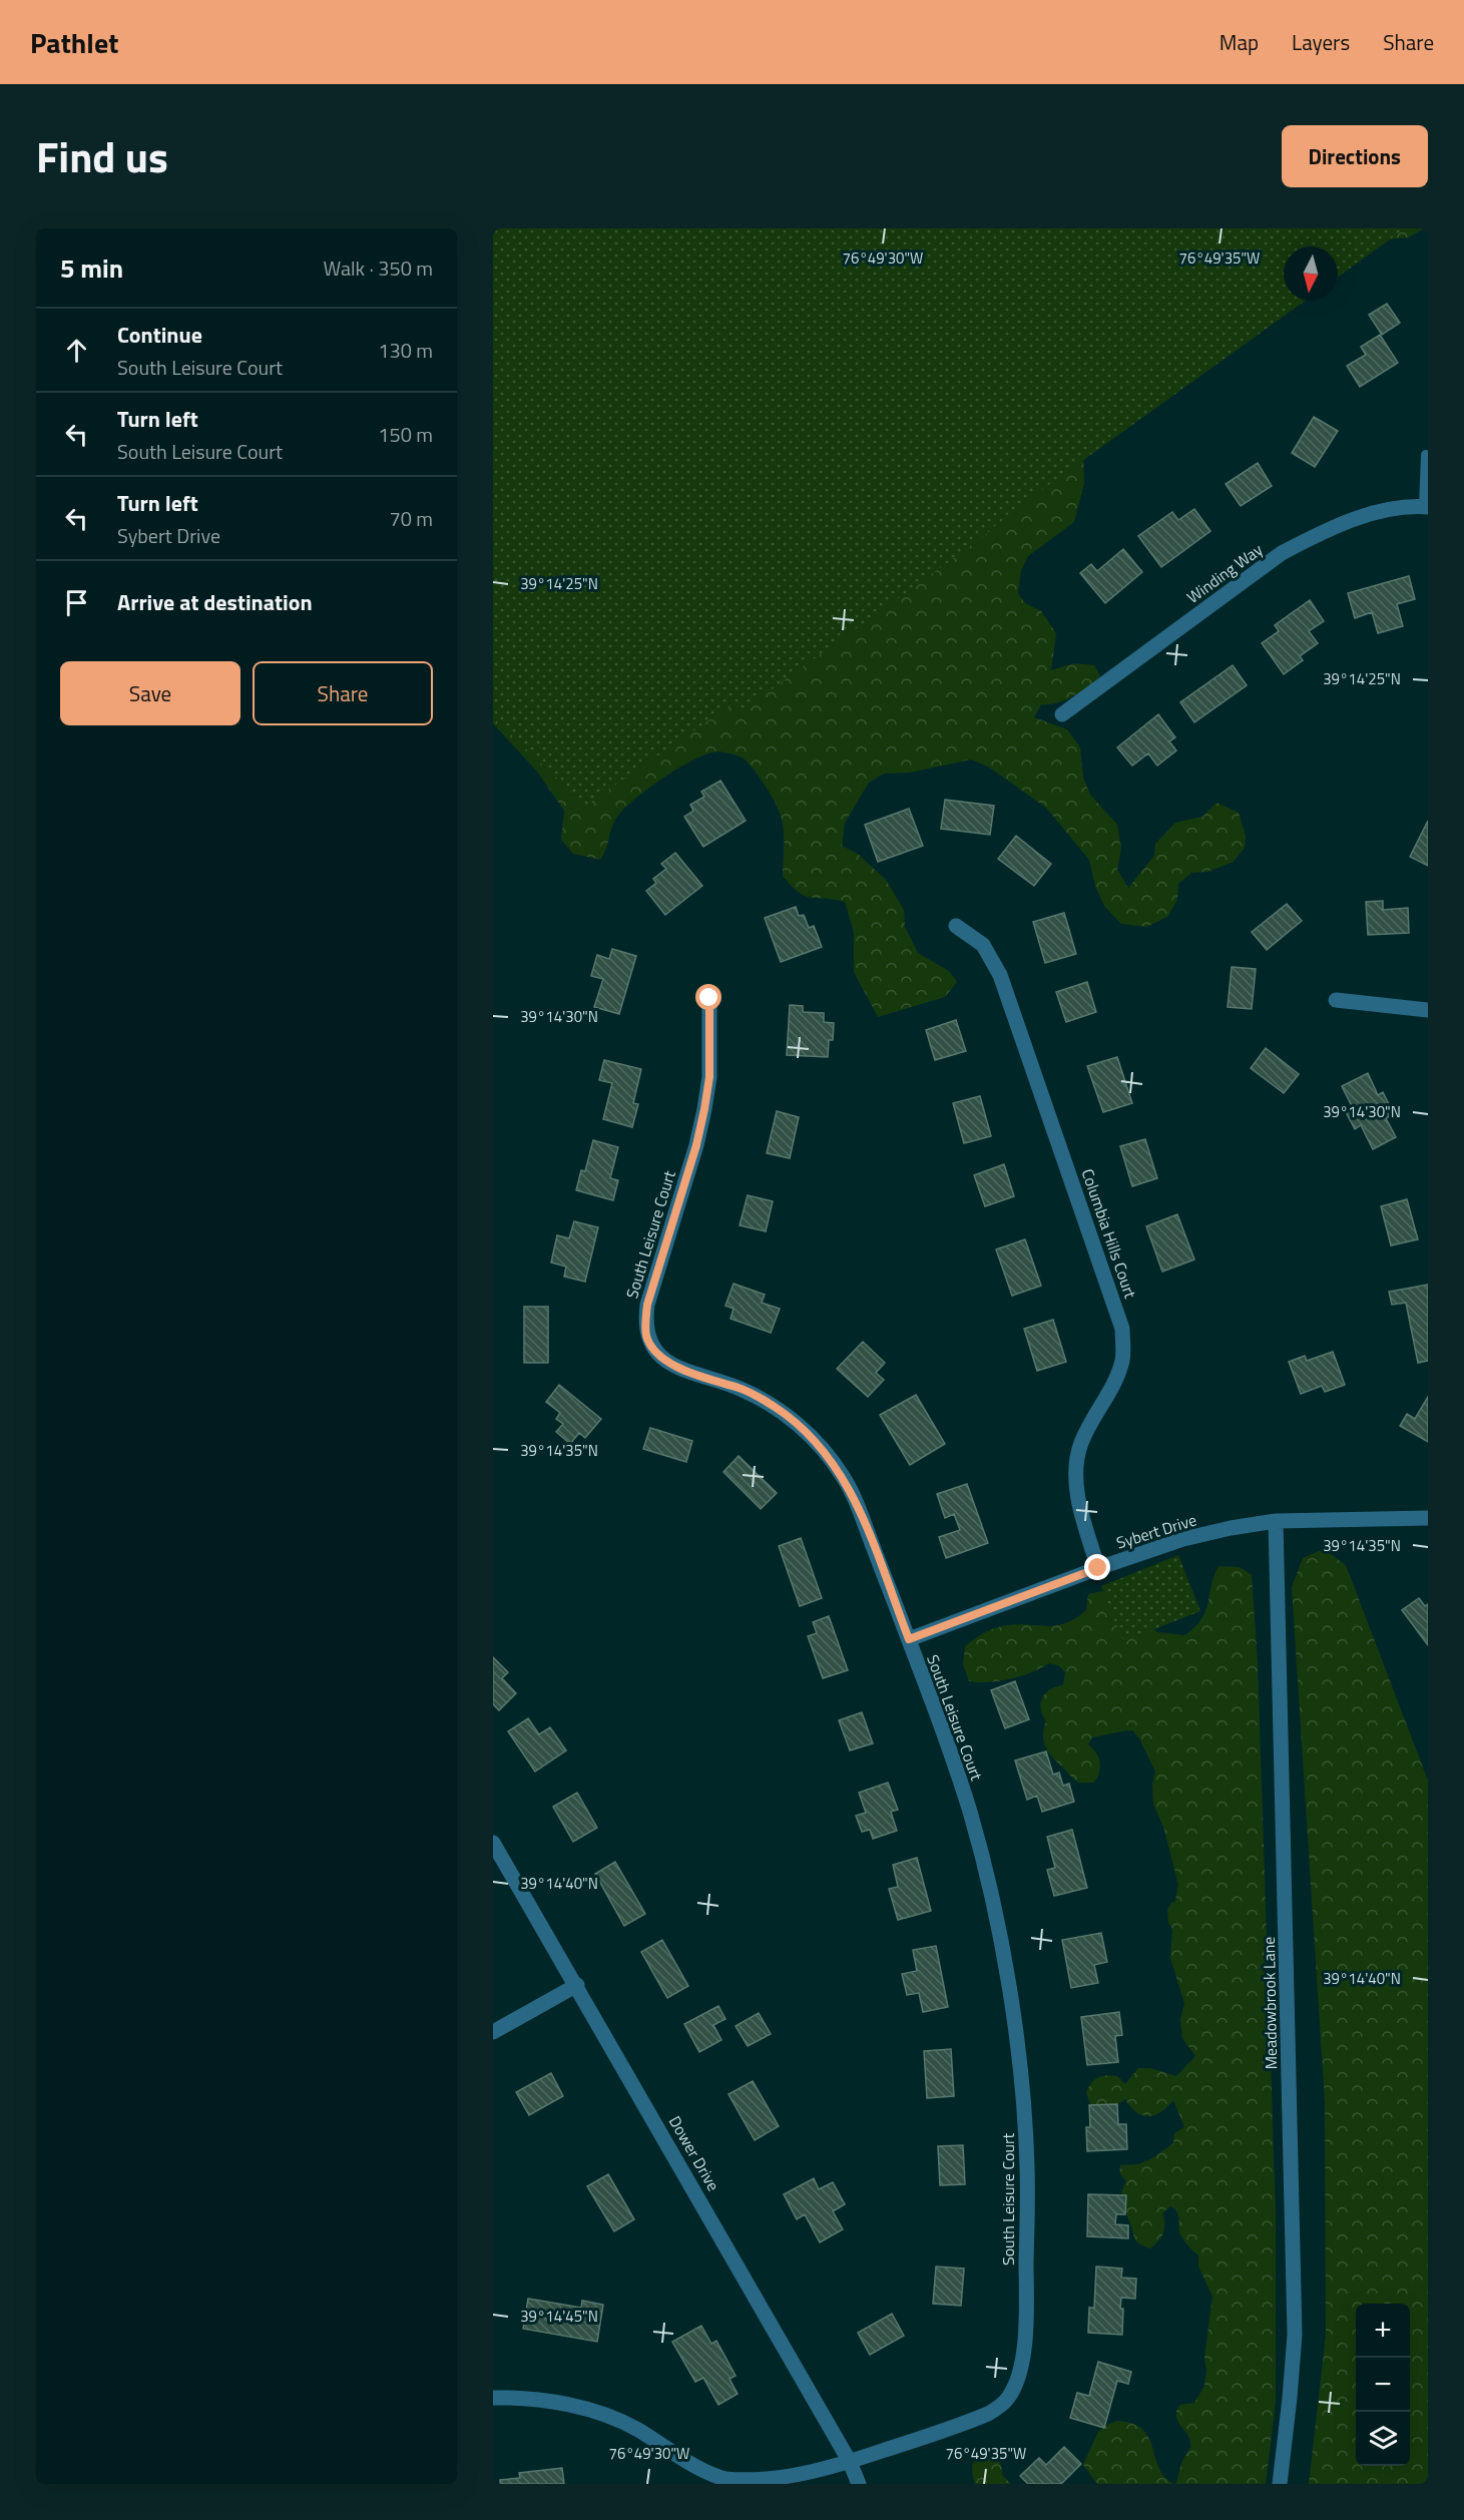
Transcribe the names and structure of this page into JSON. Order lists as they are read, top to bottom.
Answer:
{
  "streets": {
    "street": [
      "Winding Way",
      "Columbia Hills Court",
      "South Leisure Court",
      "Sybert Drive",
      "Meadowbrook Lane",
      "Dower Drive"
    ]
  },
  "crossings": [
    ["Columbia Hills Court", "Sybert Drive"],
    ["South Leisure Court", "Sybert Drive"],
    ["South Leisure Court", "Dower Drive"],
    ["Sybert Drive", "Meadowbrook Lane"]
  ],
  "north": "bottom",
  "page": {
    "header": "Pathlet",
    "nav": ["Map", "Layers", "Share"],
    "title": "Find us",
    "buttons": [
      "Directions",
      ["Save", "Share"]
    ],
    "heading": ["5 min", "Walk · 350 m"],
    "list": [
      ["Continue", "South Leisure Court", "130 m"],
      ["Turn left", "South Leisure Court", "150 m"],
      ["Turn left", "Sybert Drive", "70 m"],
      "Arrive at destination"
    ],
    "map_buttons": ["+", "−"]
  },
  "coordinates": [
    "76°49'30\"W",
    "76°49'35\"W",
    "39°14'25\"N",
    "39°14'30\"N",
    "39°14'35\"N",
    "39°14'40\"N",
    "39°14'45\"N"
  ]
}
